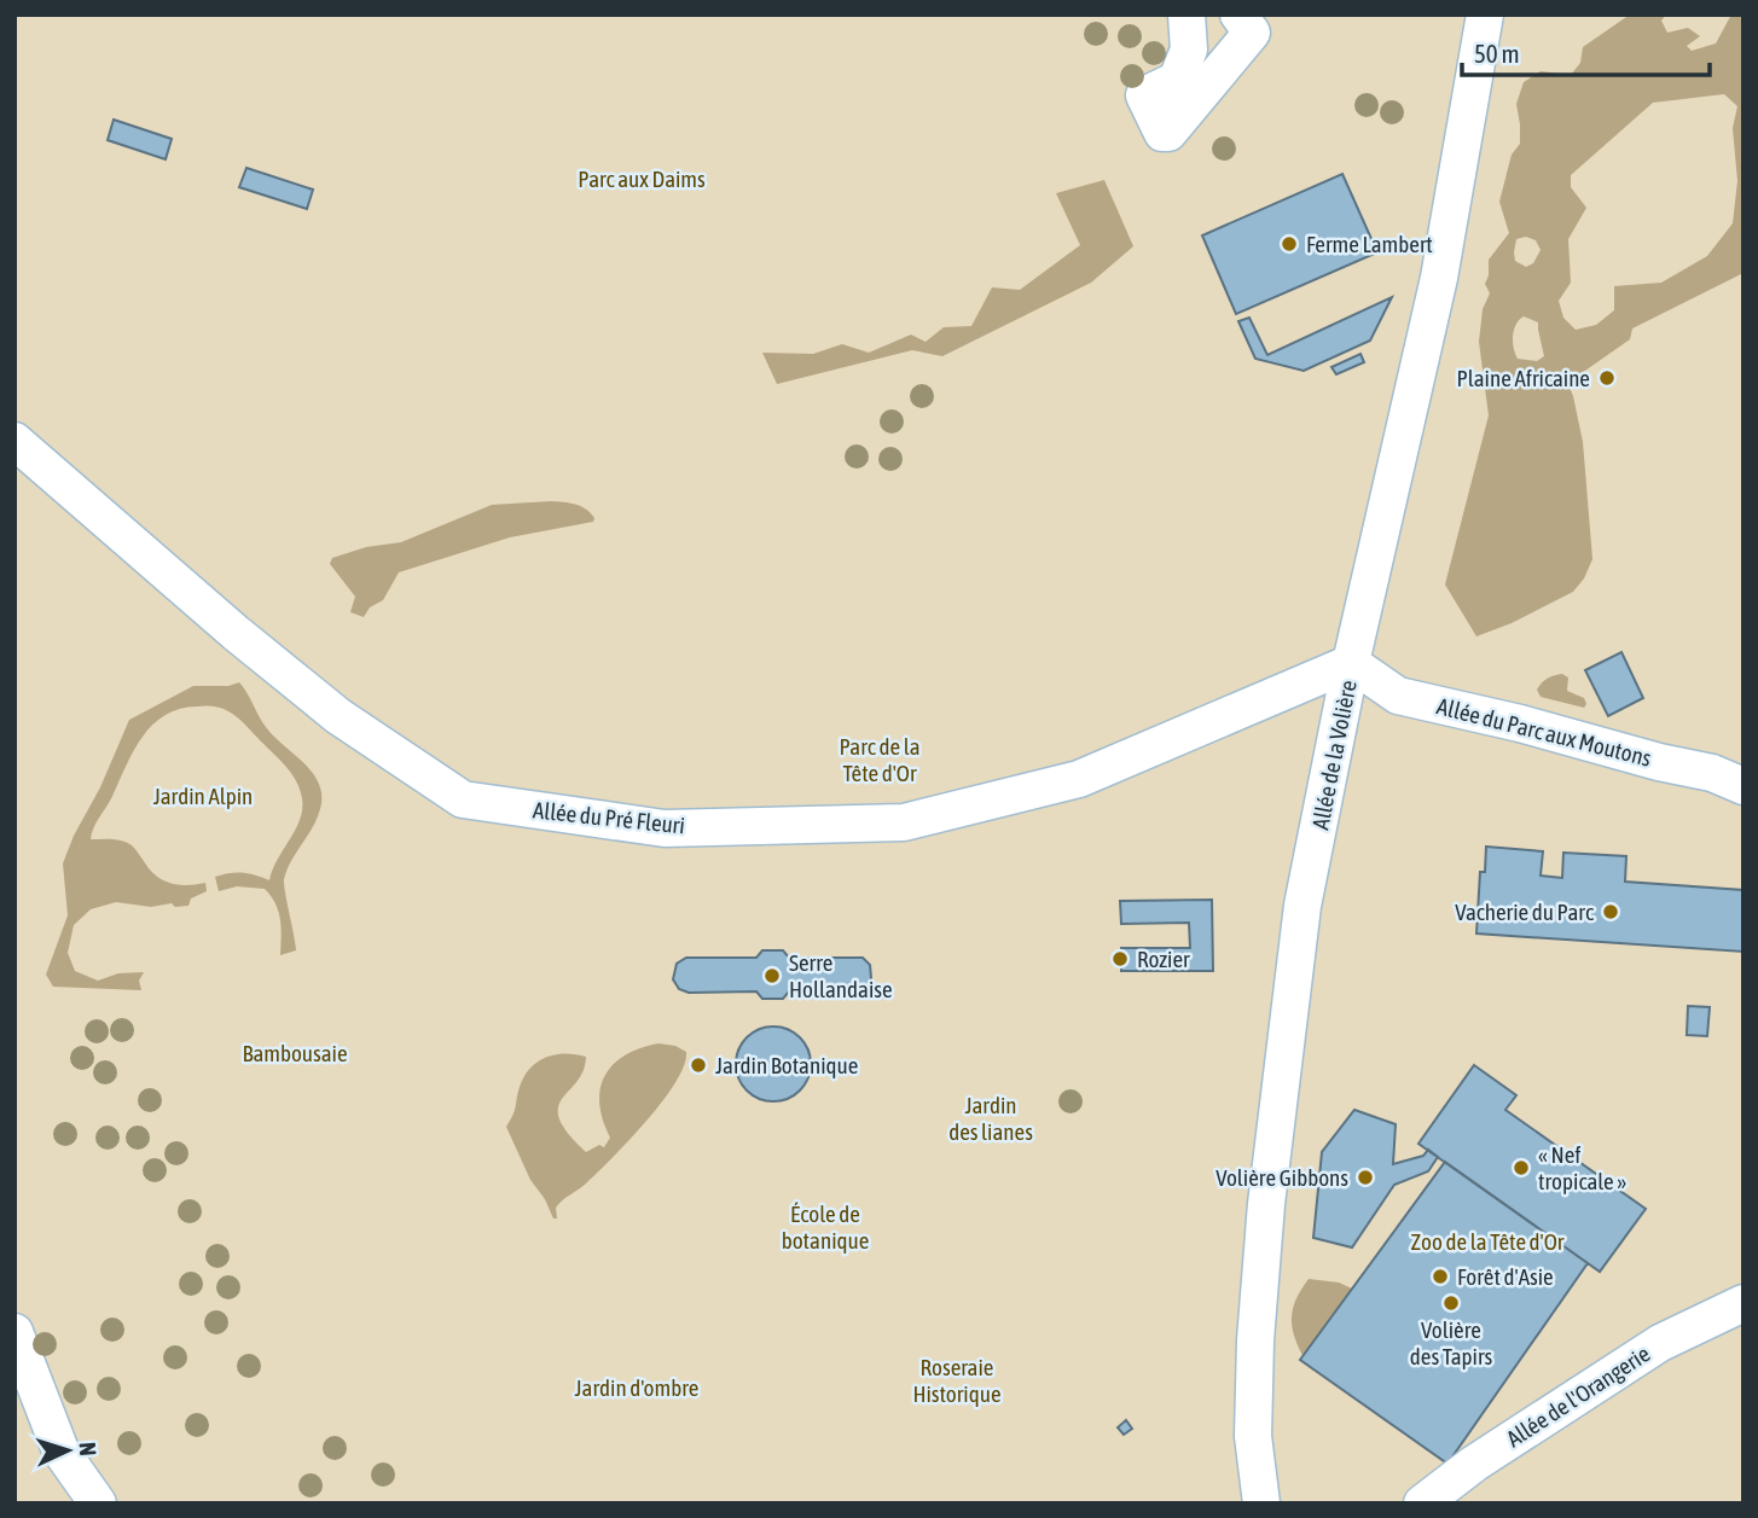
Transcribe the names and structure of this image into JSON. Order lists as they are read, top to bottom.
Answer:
{
  "streets": {
    "street": [
      "Allée du Parc aux Moutons",
      "Allée de la Volière",
      "Allée du Pré Fleuri",
      "Allée de l'Orangerie"
    ]
  },
  "crossings": [
    ["Allée du Parc aux Moutons", "Allée de la Volière"],
    ["Allée du Parc aux Moutons", "Allée du Pré Fleuri"],
    ["Allée de la Volière", "Allée du Pré Fleuri"]
  ],
  "parks": [
    "Parc aux Daims",
    "Parc de la Tête d'Or",
    "Jardin Alpin",
    "Bambousaie",
    "Jardin des lianes",
    "École de botanique",
    "Zoo de la Tête d'Or",
    "Roseraie Historique",
    "Jardin d'ombre"
  ],
  "places": [
    "Ferme Lambert",
    "Plaine Africaine",
    "Vacherie du Parc",
    "Rozier",
    "Serre Hollandaise",
    "Jardin Botanique",
    "« Nef tropicale »",
    "Volière Gibbons",
    "Forêt d'Asie",
    "Volière des Tapirs"
  ],
  "scale_bar": "50 m",
  "north": "right"
}
